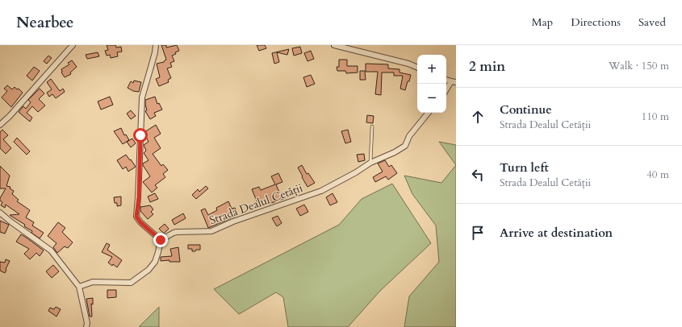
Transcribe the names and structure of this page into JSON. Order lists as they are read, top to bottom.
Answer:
{
  "streets": {
    "street": ["Strada Dealul Cetății"]
  },
  "page": {
    "header": "Nearbee",
    "nav": ["Map", "Directions", "Saved"],
    "heading": ["2 min", "Walk · 150 m"],
    "map_buttons": ["+", "−"],
    "list": [
      ["Continue", "Strada Dealul Cetății", "110 m"],
      ["Turn left", "Strada Dealul Cetății", "40 m"],
      "Arrive at destination"
    ]
  }
}
